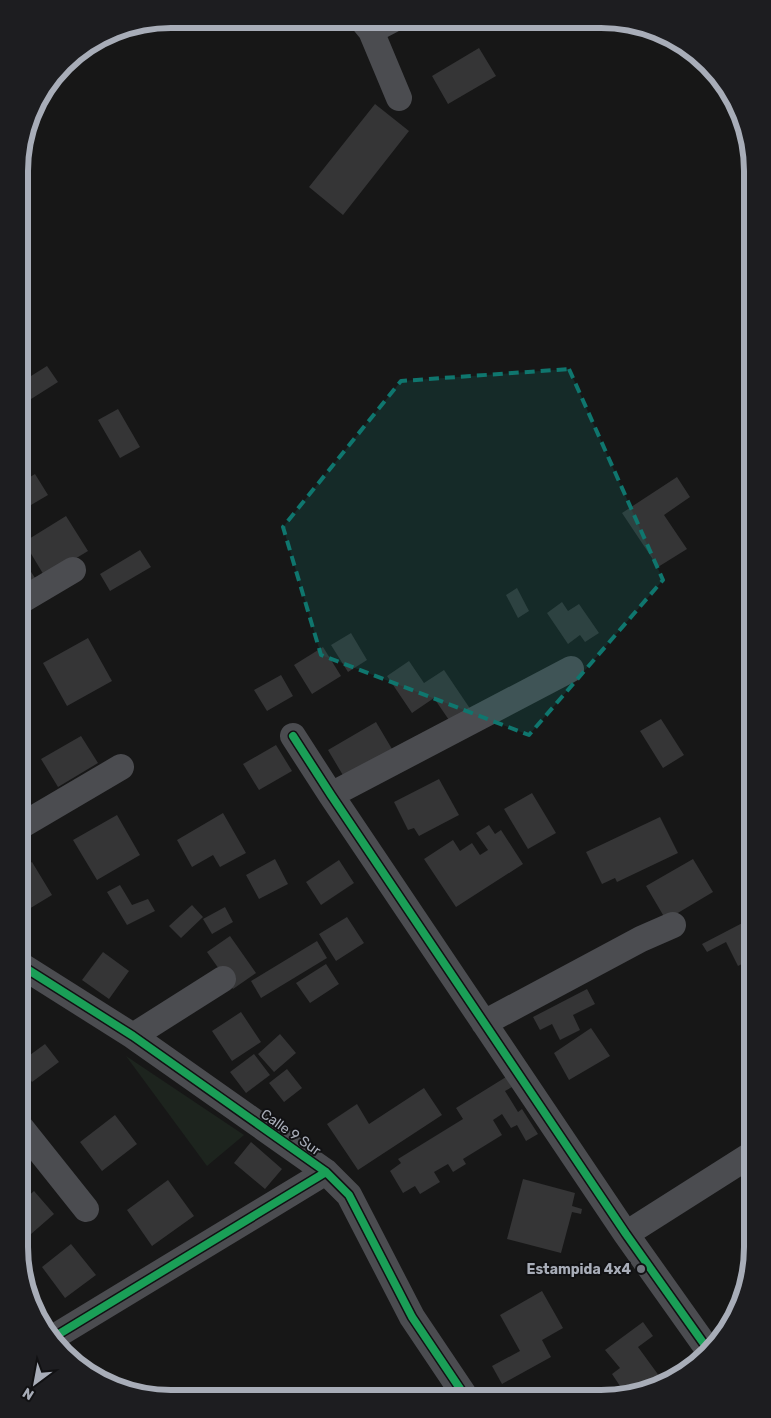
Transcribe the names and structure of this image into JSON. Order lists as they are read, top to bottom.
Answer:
{
  "streets": {
    "street": ["Calle 9 Sur"]
  },
  "places": ["Estampida 4x4"],
  "north": "bottom left"
}
